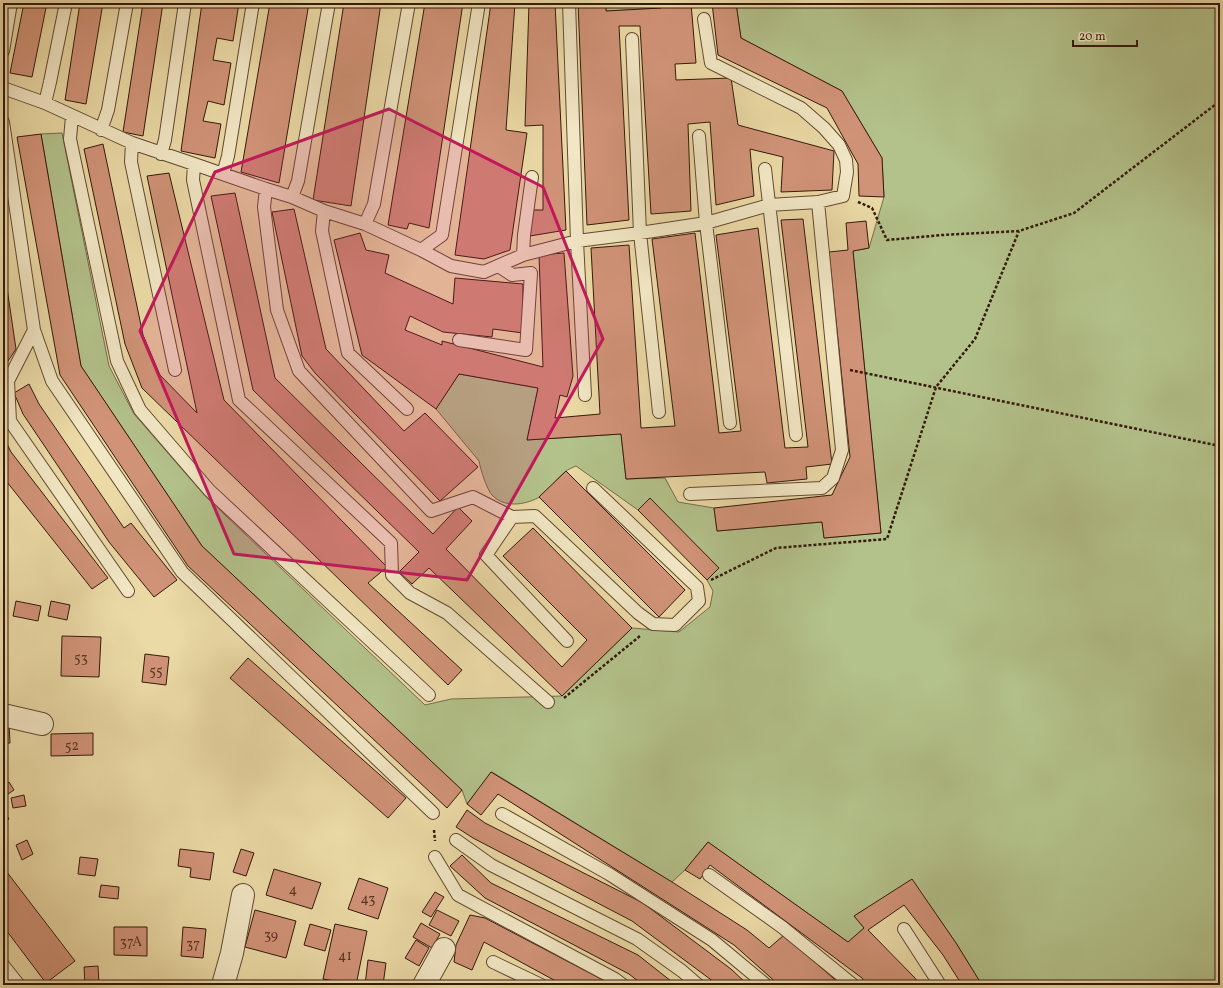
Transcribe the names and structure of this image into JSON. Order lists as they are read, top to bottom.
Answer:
{
  "house_numbers": [
    "53",
    "55",
    "52",
    "4",
    "43",
    "39",
    "37А",
    "37",
    "41"
  ],
  "scale_bar": "20 m"
}
